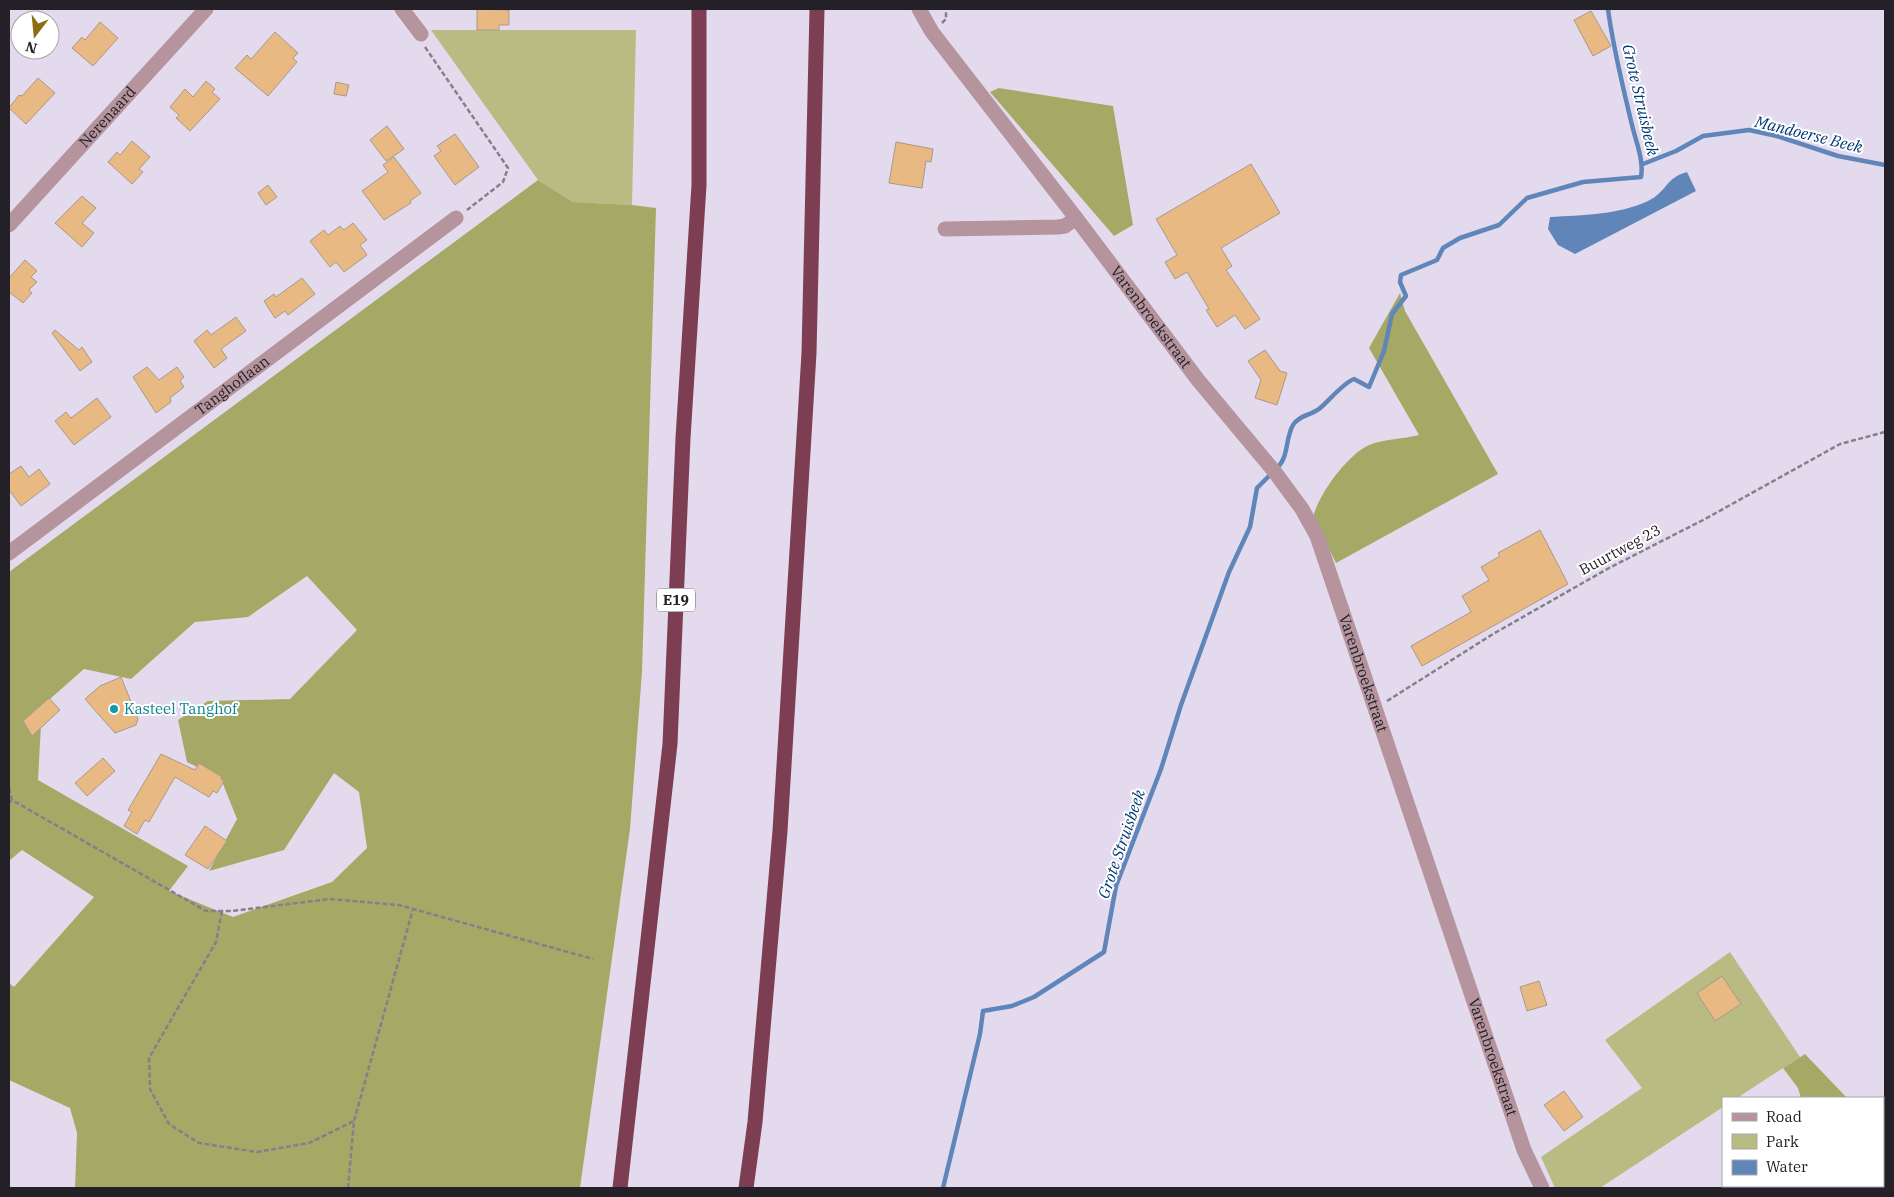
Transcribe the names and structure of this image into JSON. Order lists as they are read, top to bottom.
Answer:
{
  "streets": {
    "highway": ["E19"],
    "street": ["Nerenaard", "Varenbroekstraat", "Tanghoflaan"],
    "path": ["Buurtweg 23"]
  },
  "crossings": [
    ["Varenbroekstraat", "Buurtweg 23"]
  ],
  "water": ["Grote Struisbeek", "Mandoerse Beek"],
  "places": ["Kasteel Tanghof"],
  "legend": ["Road", "Park", "Water"],
  "north": "bottom"
}
